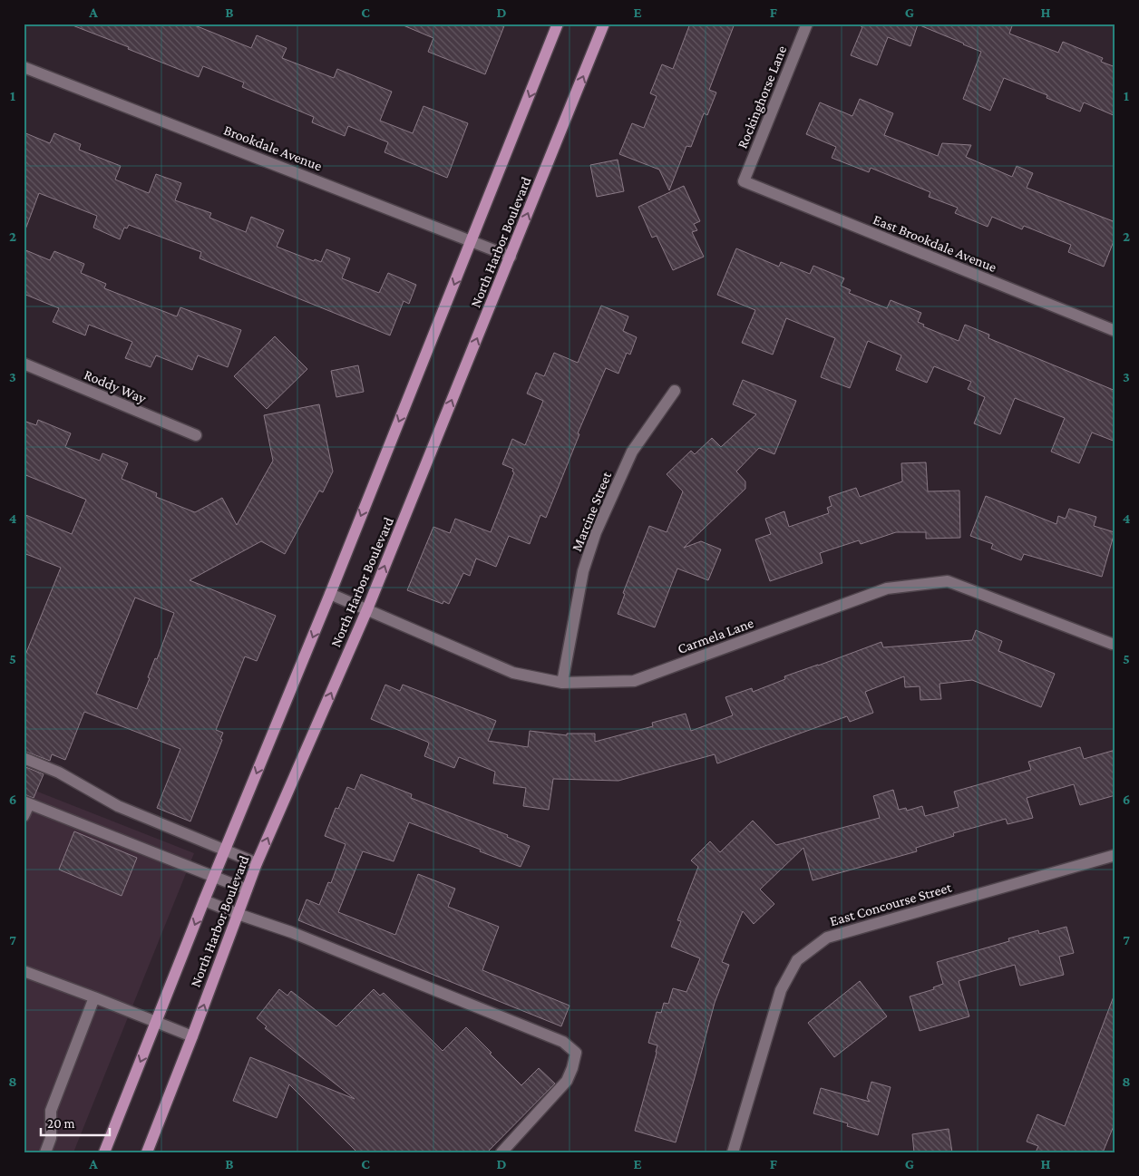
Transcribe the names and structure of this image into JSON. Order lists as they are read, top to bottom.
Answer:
{
  "streets": {
    "main road": ["North Harbor Boulevard"],
    "street": [
      "Rockinghorse Lane",
      "Brookdale Avenue",
      "East Brookdale Avenue",
      "Roddy Way",
      "Marcine Street",
      "Carmela Lane",
      "East Concourse Street"
    ]
  },
  "crossings": [
    ["Rockinghorse Lane", "East Brookdale Avenue"],
    ["Brookdale Avenue", "North Harbor Boulevard"],
    ["North Harbor Boulevard", "Carmela Lane"],
    ["Marcine Street", "Carmela Lane"]
  ],
  "scale_bar": "20 m",
  "grid": {
    "columns": [
      "A",
      "B",
      "C",
      "D",
      "E",
      "F",
      "G",
      "H"
    ],
    "rows": [
      "1",
      "2",
      "3",
      "4",
      "5",
      "6",
      "7",
      "8"
    ]
  }
}
